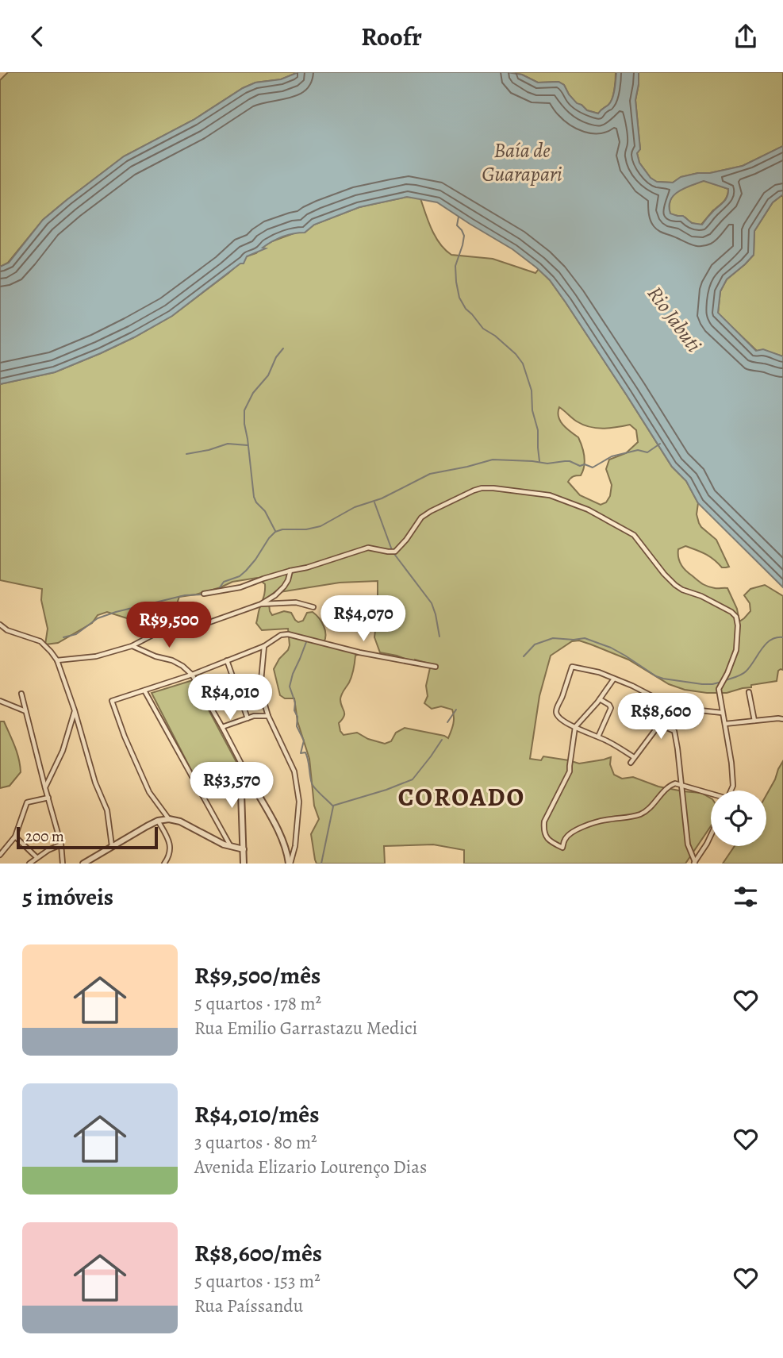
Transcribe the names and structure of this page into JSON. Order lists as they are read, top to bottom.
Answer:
{
  "districts": ["COROADO"],
  "water": ["Baía de Guarapari", "Rio Jabuti"],
  "scale_bar": "200 m",
  "page": {
    "header": "Roofr",
    "price": [
      "R$4,070",
      "R$9,500",
      "R$4,010",
      "R$8,600",
      "R$3,570"
    ],
    "scale": "200 m",
    "heading": "5 imóveis",
    "list": [
      {
        "name": "R$9,500/mês",
        "note": "5 quartos · 178 m² · Rua Emilio Garrastazu Medici"
      },
      {
        "name": "R$4,010/mês",
        "note": "3 quartos · 80 m² · Avenida Elizario Lourenço Dias"
      },
      {
        "name": "R$8,600/mês",
        "note": "5 quartos · 153 m² · Rua Paíssandu"
      }
    ]
  }
}
